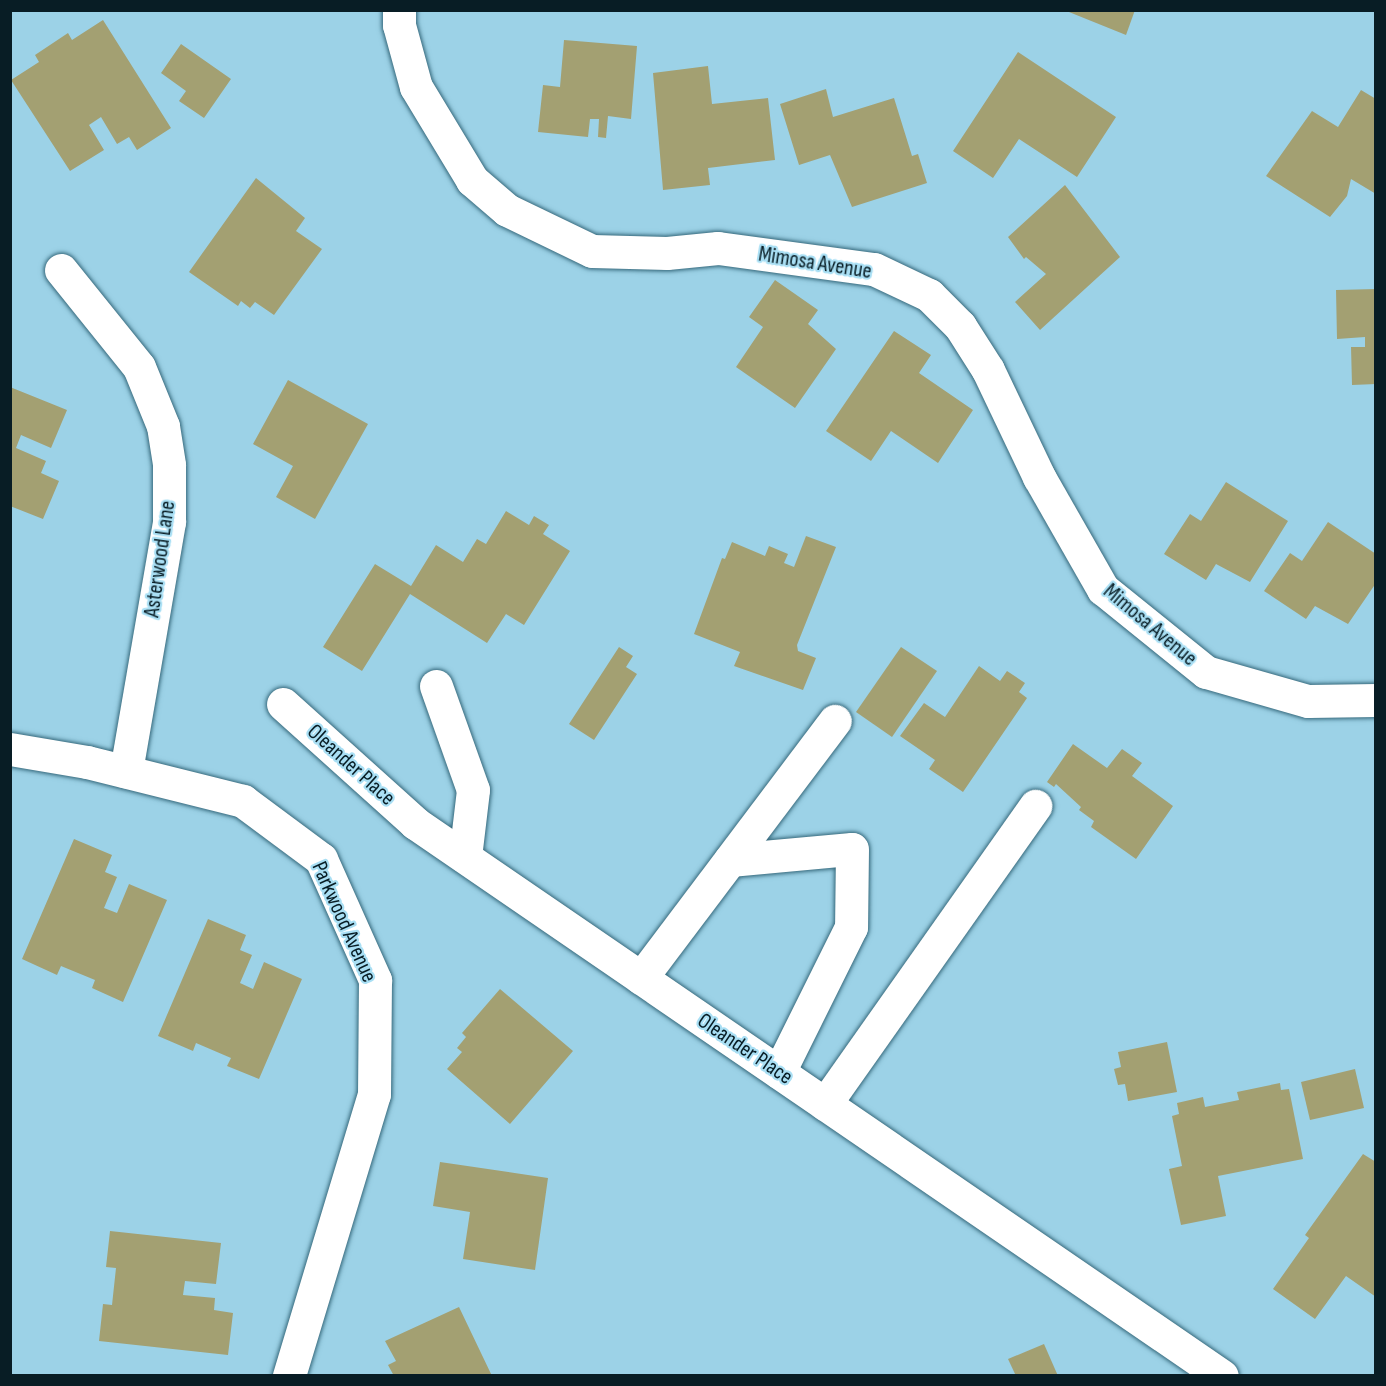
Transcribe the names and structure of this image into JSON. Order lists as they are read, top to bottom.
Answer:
{
  "streets": {
    "street": [
      "Mimosa Avenue",
      "Asterwood Lane",
      "Oleander Place",
      "Parkwood Avenue"
    ]
  },
  "crossings": [
    ["Asterwood Lane", "Parkwood Avenue"]
  ]
}
